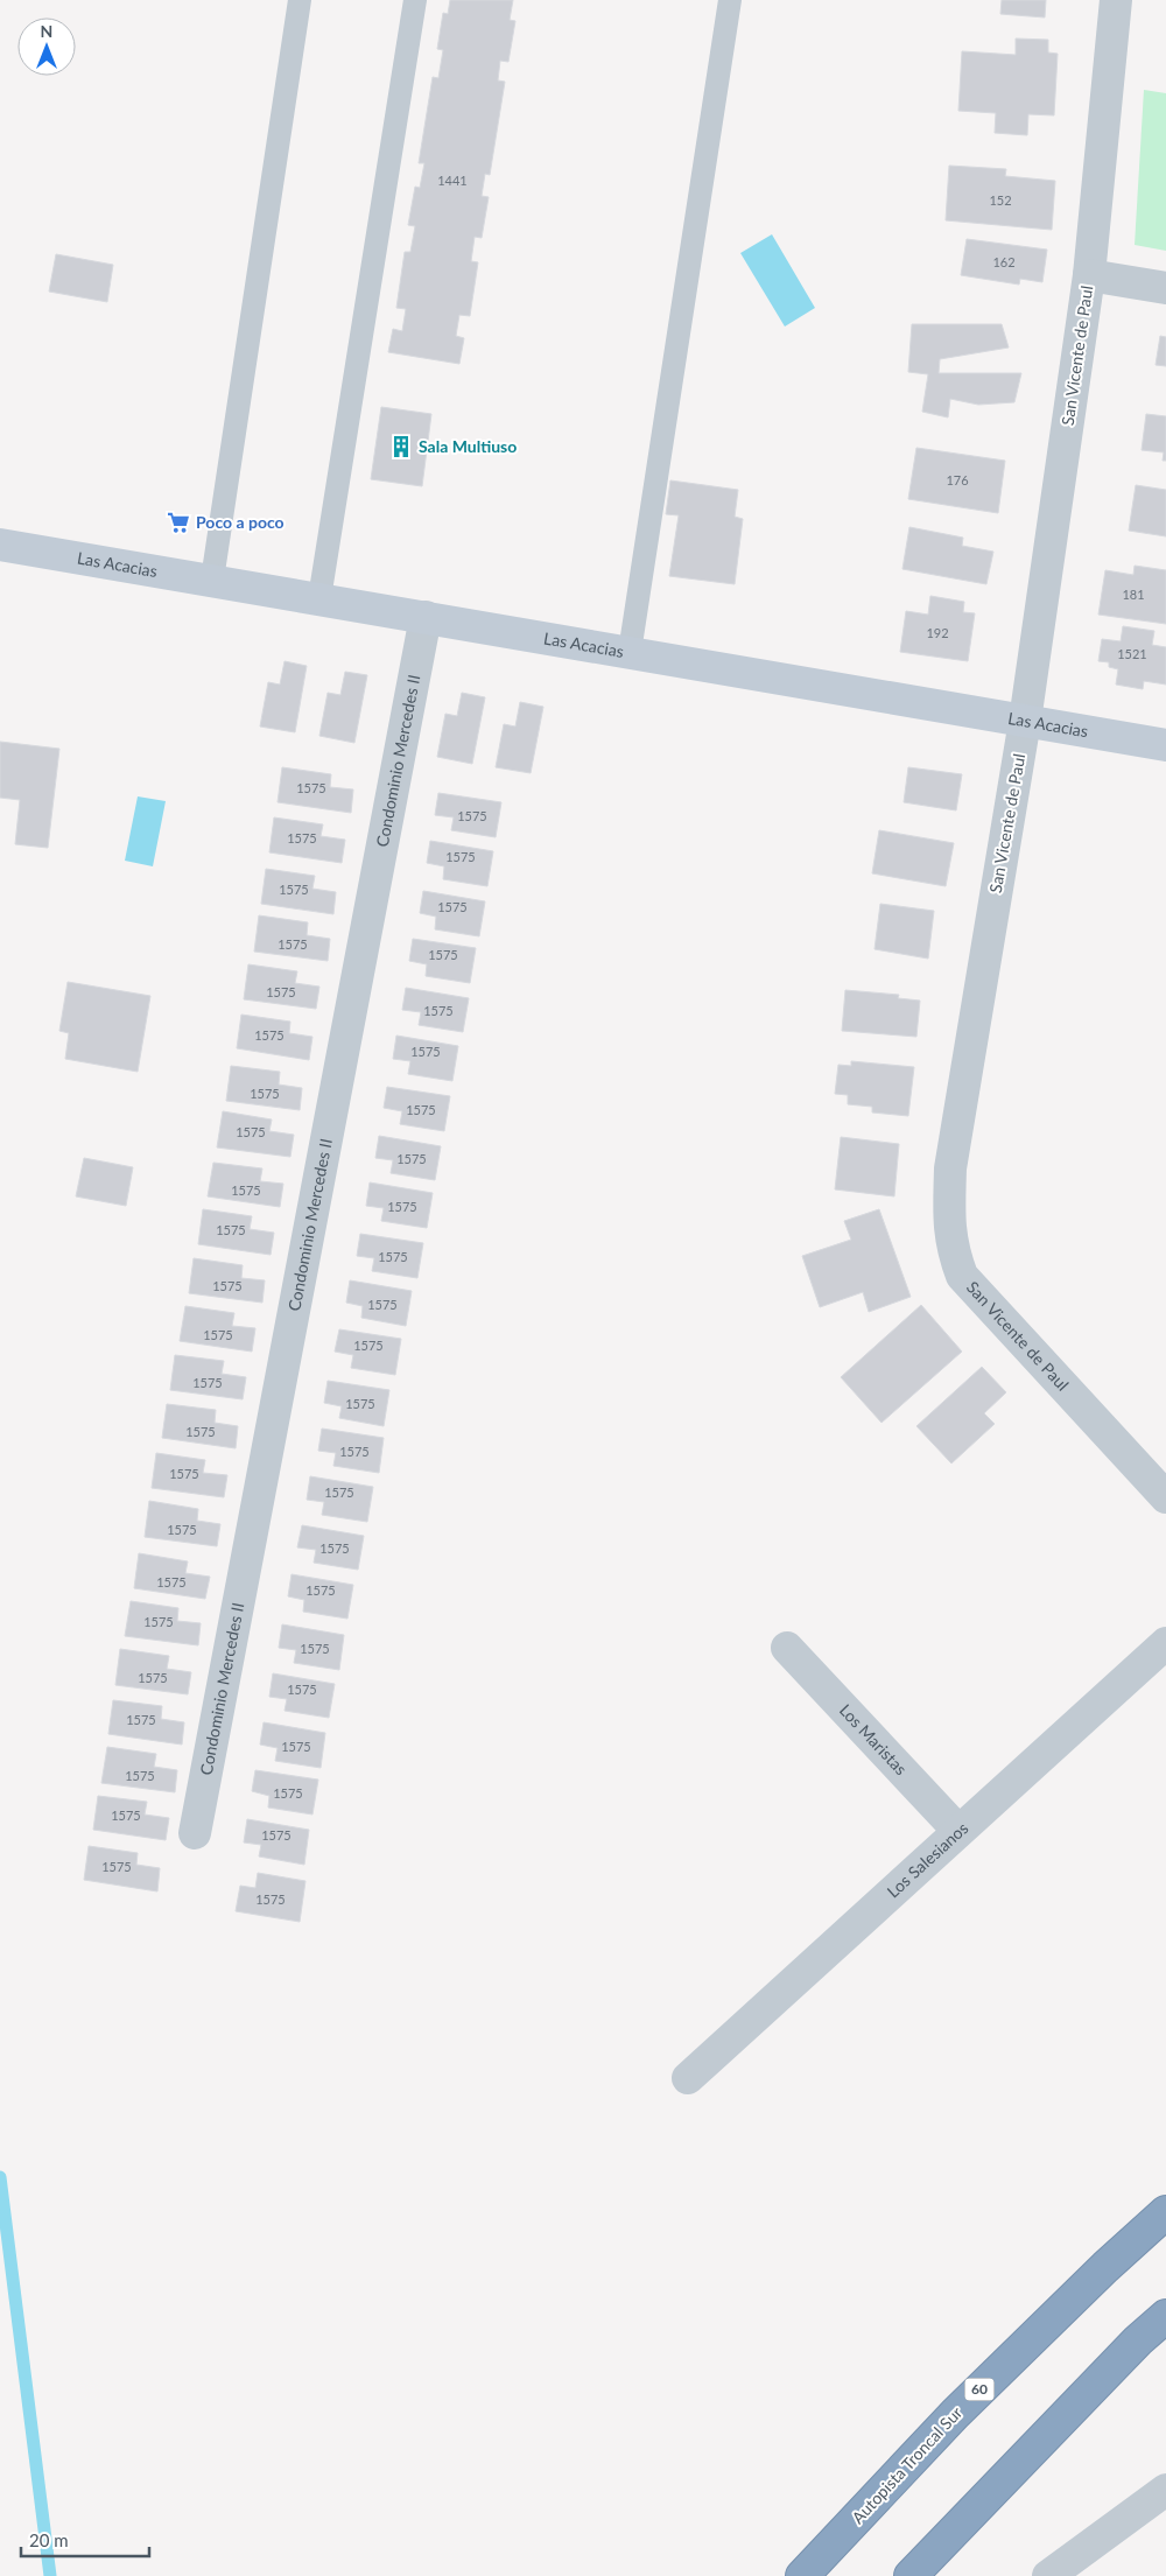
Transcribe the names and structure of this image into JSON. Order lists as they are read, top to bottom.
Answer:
{
  "streets": {
    "highway": ["60", "Autopista Troncal Sur"],
    "street": [
      "San Vicente de Paul",
      "Las Acacias",
      "Condominio Mercedes II",
      "Los Maristas",
      "Los Salesianos"
    ]
  },
  "crossings": [
    ["San Vicente de Paul", "Las Acacias"],
    ["Las Acacias", "Condominio Mercedes II"],
    ["Los Maristas", "Los Salesianos"]
  ],
  "places": {
    "building": ["Sala Multiuso"],
    "supermarket": ["Poco a poco"]
  },
  "house_numbers": [
    "1441",
    "152",
    "162",
    "176",
    "181",
    "192",
    "1521",
    "1575",
    "1575",
    "1575",
    "1575",
    "1575",
    "1575",
    "1575",
    "1575",
    "1575",
    "1575",
    "1575",
    "1575",
    "1575",
    "1575",
    "1575",
    "1575",
    "1575",
    "1575",
    "1575",
    "1575",
    "1575",
    "1575",
    "1575",
    "1575",
    "1575",
    "1575",
    "1575",
    "1575",
    "1575",
    "1575",
    "1575",
    "1575",
    "1575",
    "1575",
    "1575",
    "1575",
    "1575",
    "1575",
    "1575",
    "1575",
    "1575",
    "1575",
    "1575",
    "1575",
    "1575",
    "1575"
  ],
  "scale_bar": "20 m",
  "north": "top"
}
